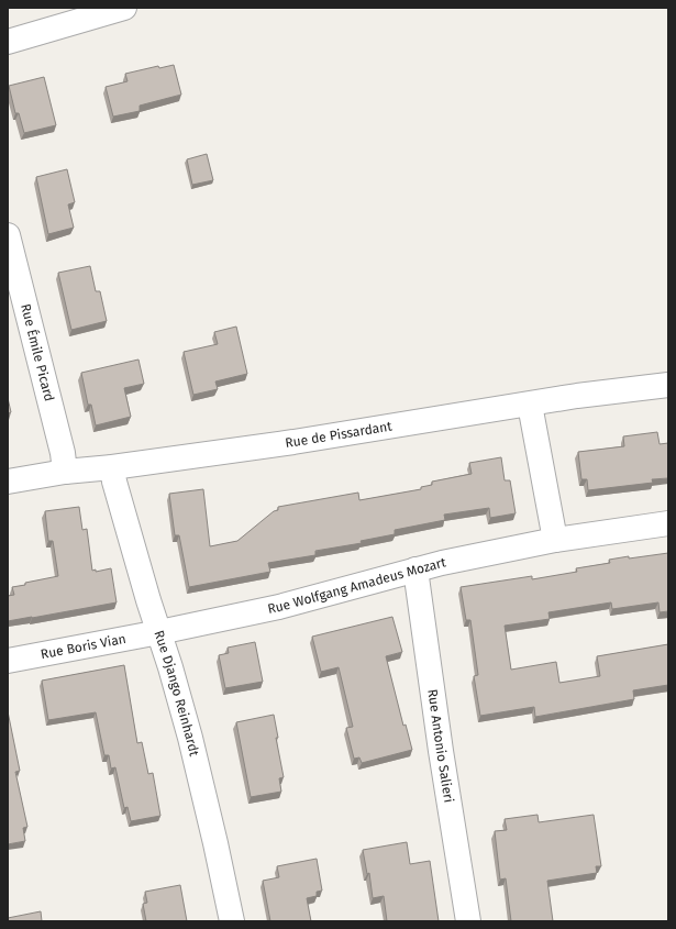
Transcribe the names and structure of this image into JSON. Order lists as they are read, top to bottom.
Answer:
{
  "streets": {
    "street": [
      "Rue Émile Picard",
      "Rue de Pissardant",
      "Rue Wolfgang Amadeus Mozart",
      "Rue Boris Vian",
      "Rue Django Reinhardt",
      "Rue Antonio Salieri"
    ]
  },
  "crossings": [
    ["Rue Émile Picard", "Rue de Pissardant"],
    ["Rue de Pissardant", "Rue Django Reinhardt"],
    ["Rue Wolfgang Amadeus Mozart", "Rue Boris Vian"],
    ["Rue Wolfgang Amadeus Mozart", "Rue Django Reinhardt"],
    ["Rue Wolfgang Amadeus Mozart", "Rue Antonio Salieri"],
    ["Rue Boris Vian", "Rue Django Reinhardt"]
  ]
}
